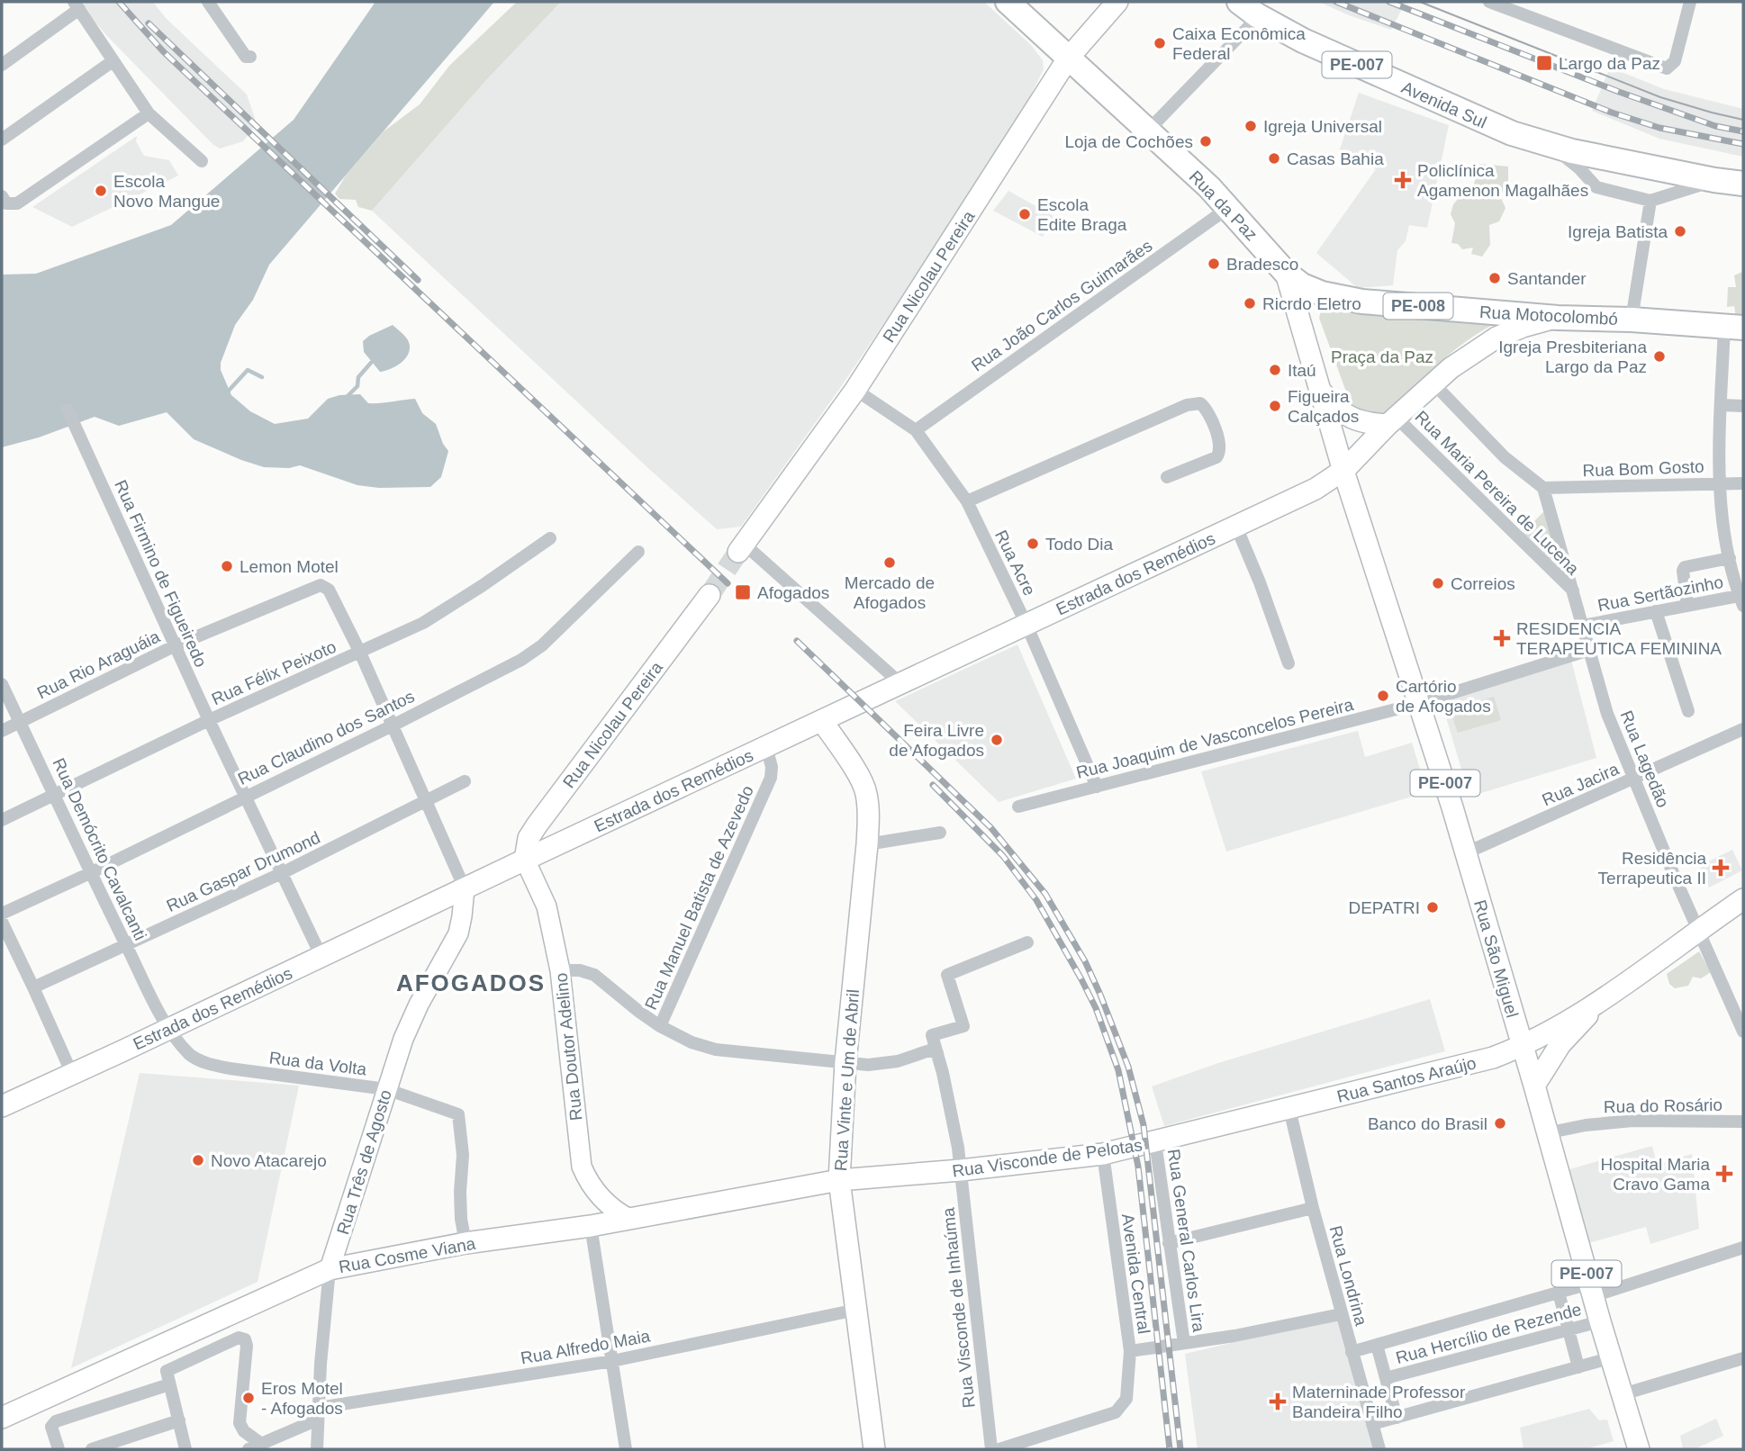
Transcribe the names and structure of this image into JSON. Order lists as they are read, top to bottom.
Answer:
{
  "streets": {
    "highway": [
      "PE-007",
      "Avenida Sul",
      "Rua da Paz",
      "PE-008",
      "Rua Motocolombó"
    ],
    "main road": [
      "Rua Nicolau Pereira",
      "Estrada dos Remédios",
      "Rua São Miguel",
      "Rua Doutor Adelino",
      "Rua Santos Araújo",
      "Rua Vinte e Um de Abril",
      "Rua Visconde de Pelotas",
      "Rua Três de Agosto",
      "Rua Cosme Viana"
    ],
    "street": [
      "Rua João Carlos Guimarães",
      "Rua Bom Gosto",
      "Rua Maria Pereira de Lucena",
      "Rua Acre",
      "Rua Firmino de Figueiredo",
      "Rua Sertãozinho",
      "Rua Rio Araguáia",
      "Rua Félix Peixoto",
      "Rua Claudino dos Santos",
      "Rua Joaquim de Vasconcelos Pereira",
      "Rua Lagedão",
      "Rua Jacira",
      "Rua Demócrito Cavalcanti",
      "Rua Gaspar Drumond",
      "Rua Manuel Batista de Azevedo",
      "Rua da Volta",
      "Rua do Rosário",
      "Rua General Carlos Lira",
      "Avenida Central",
      "Rua Londrina",
      "Rua Visconde de Inhaúma",
      "Rua Hercílio de Rezende",
      "Rua Alfredo Maia"
    ]
  },
  "crossings": [
    ["PE-007", "Avenida Sul"],
    ["Rua da Paz", "Rua Nicolau Pereira"],
    ["Rua da Paz", "Rua João Carlos Guimarães"],
    ["Rua da Paz", "Rua Motocolombó"],
    ["Rua da Paz", "Estrada dos Remédios"],
    ["Rua da Paz", "Rua São Miguel"],
    ["Rua Nicolau Pereira", "Rua Acre"],
    ["Rua Nicolau Pereira", "Estrada dos Remédios"],
    ["Rua Nicolau Pereira", "Rua Doutor Adelino"],
    ["Rua João Carlos Guimarães", "Rua Acre"],
    ["Rua Bom Gosto", "Rua Lagedão"],
    ["Rua Maria Pereira de Lucena", "Rua Lagedão"],
    ["Rua Acre", "Estrada dos Remédios"],
    ["Rua Acre", "Rua Joaquim de Vasconcelos Pereira"],
    ["Rua Firmino de Figueiredo", "Estrada dos Remédios"],
    ["Rua Firmino de Figueiredo", "Rua Rio Araguáia"],
    ["Rua Firmino de Figueiredo", "Rua Félix Peixoto"],
    ["Rua Firmino de Figueiredo", "Rua Claudino dos Santos"],
    ["Rua Firmino de Figueiredo", "Rua Gaspar Drumond"],
    ["Estrada dos Remédios", "Rua Demócrito Cavalcanti"],
    ["Estrada dos Remédios", "Rua Manuel Batista de Azevedo"],
    ["Estrada dos Remédios", "Rua São Miguel"],
    ["Estrada dos Remédios", "Rua Doutor Adelino"],
    ["Estrada dos Remédios", "Rua da Volta"],
    ["Estrada dos Remédios", "Rua Vinte e Um de Abril"],
    ["Estrada dos Remédios", "Rua Três de Agosto"],
    ["Rua Sertãozinho", "Rua Lagedão"],
    ["Rua Rio Araguáia", "Rua Félix Peixoto"],
    ["Rua Rio Araguáia", "Rua Demócrito Cavalcanti"],
    ["Rua Félix Peixoto", "Rua Demócrito Cavalcanti"],
    ["Rua Claudino dos Santos", "Rua Demócrito Cavalcanti"],
    ["Rua Joaquim de Vasconcelos Pereira", "Rua Lagedão"],
    ["Rua Joaquim de Vasconcelos Pereira", "Rua São Miguel"],
    ["Rua Lagedão", "Rua Jacira"],
    ["Rua Jacira", "Rua São Miguel"],
    ["Rua Demócrito Cavalcanti", "Rua Gaspar Drumond"],
    ["Rua Demócrito Cavalcanti", "Rua da Volta"],
    ["Rua São Miguel", "Rua Santos Araújo"],
    ["Rua São Miguel", "Rua do Rosário"],
    ["Rua São Miguel", "Rua Hercílio de Rezende"],
    ["Rua Doutor Adelino", "Rua Cosme Viana"],
    ["Rua da Volta", "Rua Três de Agosto"],
    ["Rua da Volta", "Rua Cosme Viana"],
    ["Rua Santos Araújo", "Rua Visconde de Pelotas"],
    ["Rua Santos Araújo", "Rua Londrina"],
    ["Rua Vinte e Um de Abril", "Rua Visconde de Pelotas"],
    ["Rua Vinte e Um de Abril", "Rua Cosme Viana"],
    ["Rua Vinte e Um de Abril", "Rua Alfredo Maia"],
    ["Rua Visconde de Pelotas", "Rua General Carlos Lira"],
    ["Rua Visconde de Pelotas", "Rua Cosme Viana"],
    ["Rua Visconde de Pelotas", "Avenida Central"],
    ["Rua Visconde de Pelotas", "Rua Londrina"],
    ["Rua Visconde de Pelotas", "Rua Visconde de Inhaúma"],
    ["Rua Três de Agosto", "Rua Cosme Viana"],
    ["Rua Três de Agosto", "Rua Alfredo Maia"],
    ["Rua General Carlos Lira", "Avenida Central"],
    ["Rua General Carlos Lira", "Rua Londrina"],
    ["Rua Londrina", "Rua Hercílio de Rezende"]
  ],
  "districts": ["AFOGADOS"],
  "parks": ["Praça da Paz"],
  "places": {
    "other": [
      "Caixa Econômica Federal",
      "Igreja Universal",
      "Loja de Cochões",
      "Casas Bahia",
      "Escola Novo Mangue",
      "Escola Edite Braga",
      "Igreja Batista",
      "Bradesco",
      "Santander",
      "Ricrdo Eletro",
      "Igreja Presbiteriana Largo da Paz",
      "Itaú",
      "Figueira Calçados",
      "Todo Dia",
      "Mercado de Afogados",
      "Lemon Motel",
      "Correios",
      "Cartório de Afogados",
      "Feira Livre de Afogados",
      "DEPATRI",
      "Banco do Brasil",
      "Novo Atacarejo",
      "Eros Motel - Afogados"
    ],
    "transit": ["Largo da Paz", "Afogados"],
    "health": [
      "Policlínica Agamenon Magalhães",
      "RESIDENCIA TERAPEUTICA FEMININA",
      "Residência Terrapeutica II",
      "Hospital Maria Cravo Gama",
      "Materninade Professor Bandeira Filho"
    ]
  }
}
